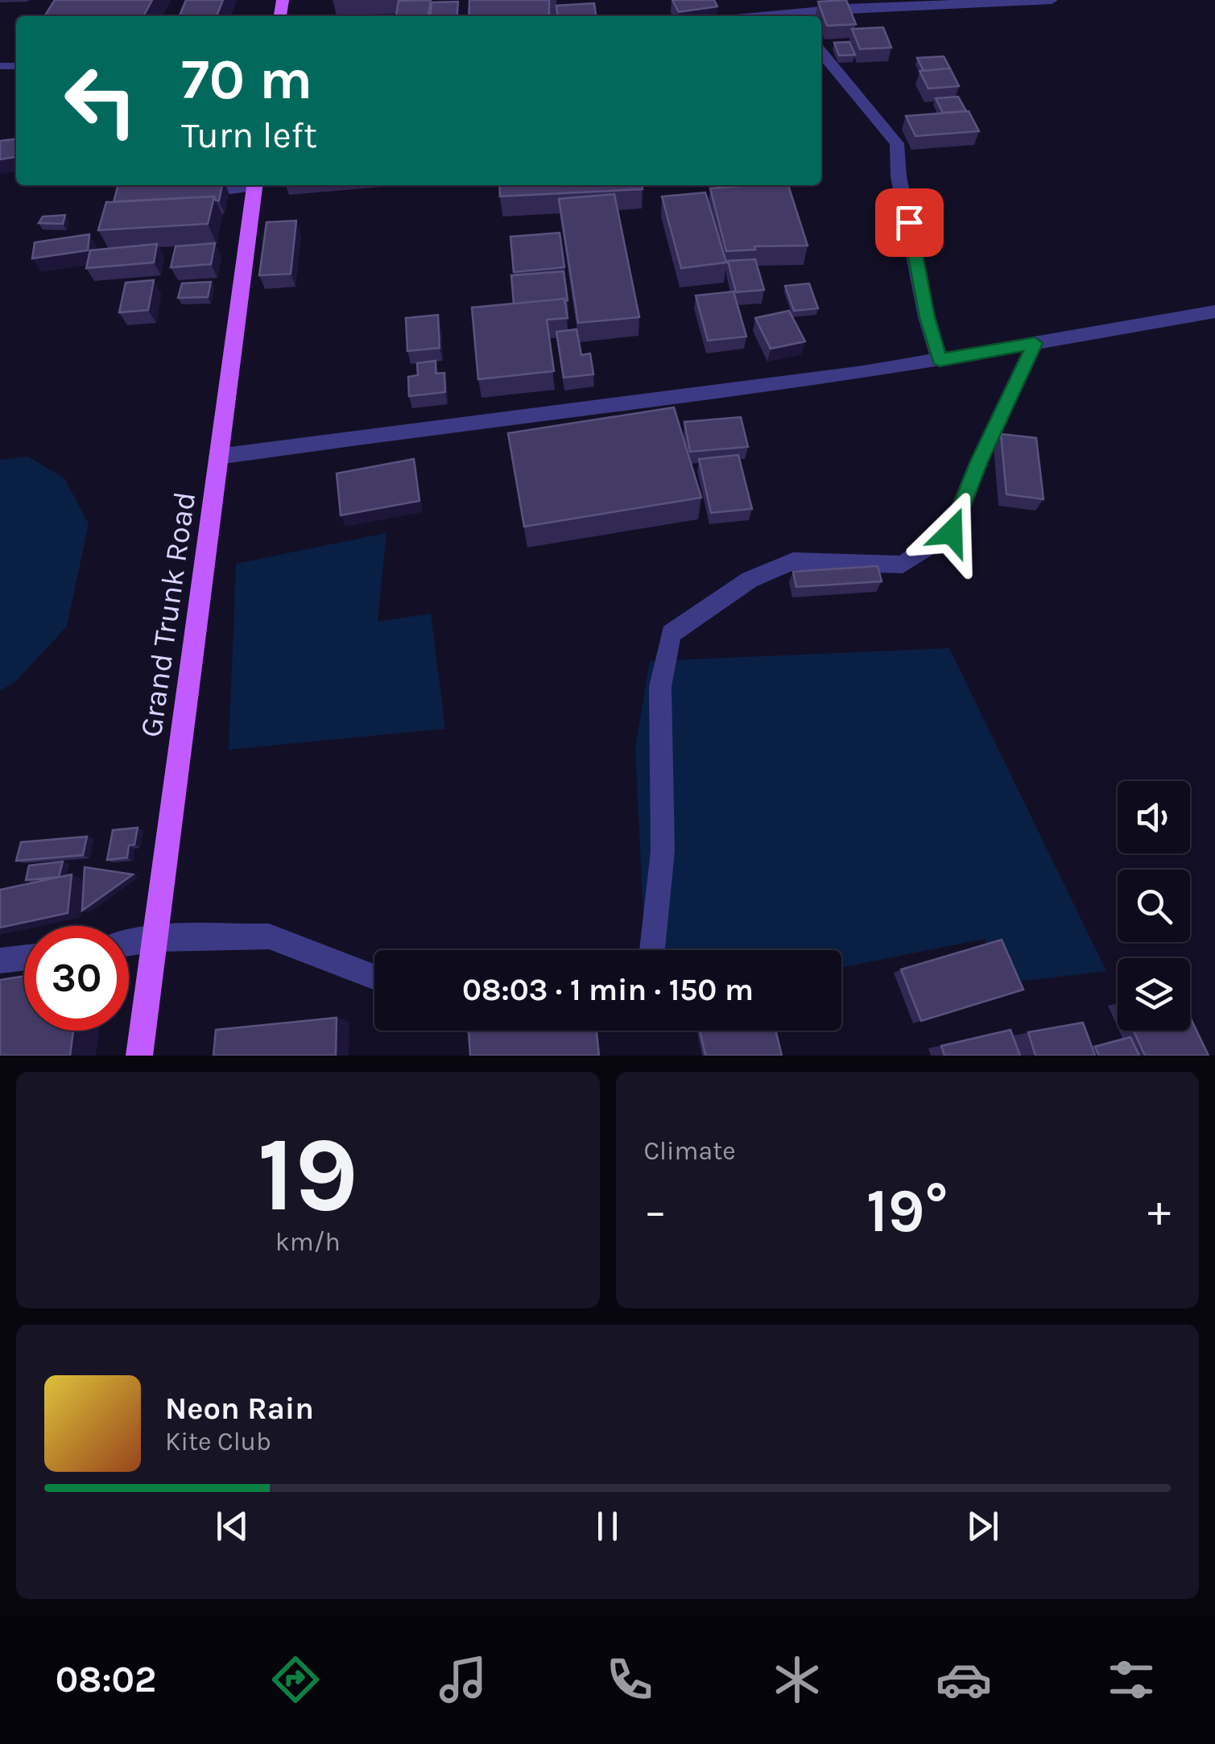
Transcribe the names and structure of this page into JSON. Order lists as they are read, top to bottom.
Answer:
{
  "streets": {
    "main road": ["Grand Trunk Road"]
  },
  "page": {
    "turn": ["70 m", "Turn left"],
    "limit": "30",
    "trip": "08:03 · 1 min · 150 m",
    "tile": [
      ["19", "km/h"],
      "Climate"
    ],
    "heat": ["−", "19°", "+"],
    "song": ["Neon Rain", "Kite Club"],
    "tabs": "08:02"
  }
}
